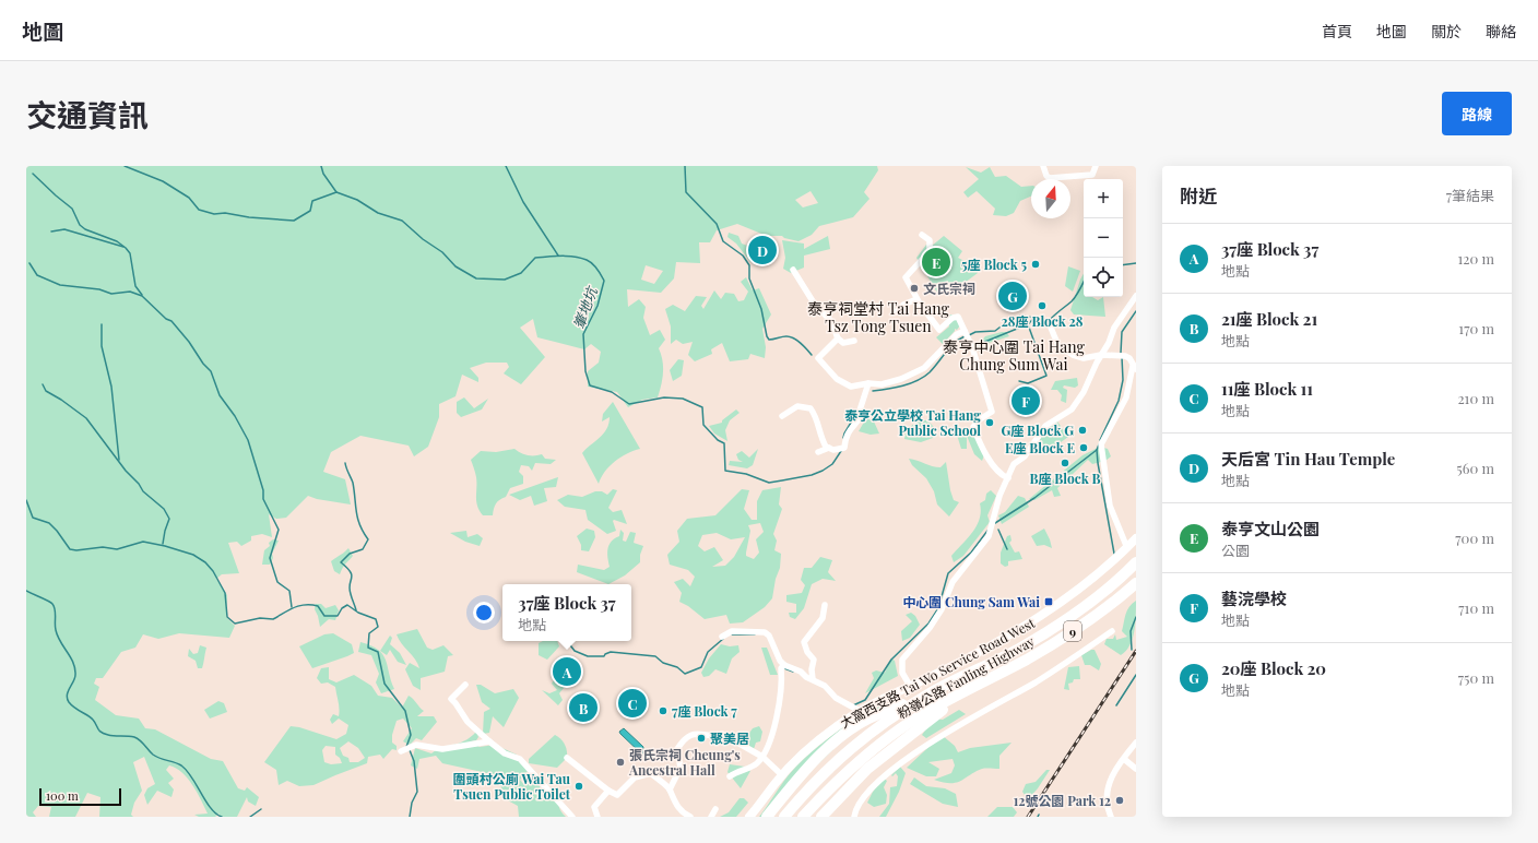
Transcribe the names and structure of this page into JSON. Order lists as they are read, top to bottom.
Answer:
{
  "streets": {
    "highway": ["9", "粉嶺公路 Fanling Highway"],
    "main road": ["大窩西支路 Tai Wo Service Road West"]
  },
  "districts": ["泰亨祠堂村 Tai Hang Tsz Tong Tsuen", "泰亨中心圍 Tai Hang Chung Sum Wai"],
  "water": ["輋地坑"],
  "places": {
    "other": [
      "5座 Block 5",
      "文氏宗祠",
      "28座 Block 28",
      "泰亨公立學校 Tai Hang Public School",
      "G座 Block G",
      "E座 Block E",
      "B座 Block B",
      "7座 Block 7",
      "聚美居",
      "張氏宗祠 Cheung's Ancestral Hall",
      "圍頭村公廁 Wai Tau Tsuen Public Toilet",
      "12號公園 Park 12"
    ],
    "transit": ["中心圍 Chung Sam Wai"]
  },
  "scale_bar": "100 m",
  "north": "top",
  "page": {
    "header": "地圖",
    "nav": [
      "首頁",
      "地圖",
      "關於",
      "聯絡"
    ],
    "title": "交通資訊",
    "buttons": "路線",
    "heading": ["附近", "7筆結果"],
    "map_buttons": ["+", "−"],
    "list": [
      {
        "mark": "A",
        "name": "37座 Block 37",
        "note": "地點",
        "value": "120 m"
      },
      {
        "mark": "B",
        "name": "21座 Block 21",
        "note": "地點",
        "value": "170 m"
      },
      {
        "mark": "C",
        "name": "11座 Block 11",
        "note": "地點",
        "value": "210 m"
      },
      {
        "mark": "D",
        "name": "天后宮 Tin Hau Temple",
        "note": "地點",
        "value": "560 m"
      },
      {
        "mark": "E",
        "name": "泰亨文山公園",
        "note": "公園",
        "value": "700 m"
      },
      {
        "mark": "F",
        "name": "藝浣學校",
        "note": "地點",
        "value": "710 m"
      },
      {
        "mark": "G",
        "name": "20座 Block 20",
        "note": "地點",
        "value": "750 m"
      }
    ],
    "pins": [
      "D",
      "E",
      "G",
      "F",
      "A",
      "C",
      "B"
    ],
    "popup": ["37座 Block 37", "地點"],
    "scale": "100 m"
  }
}
